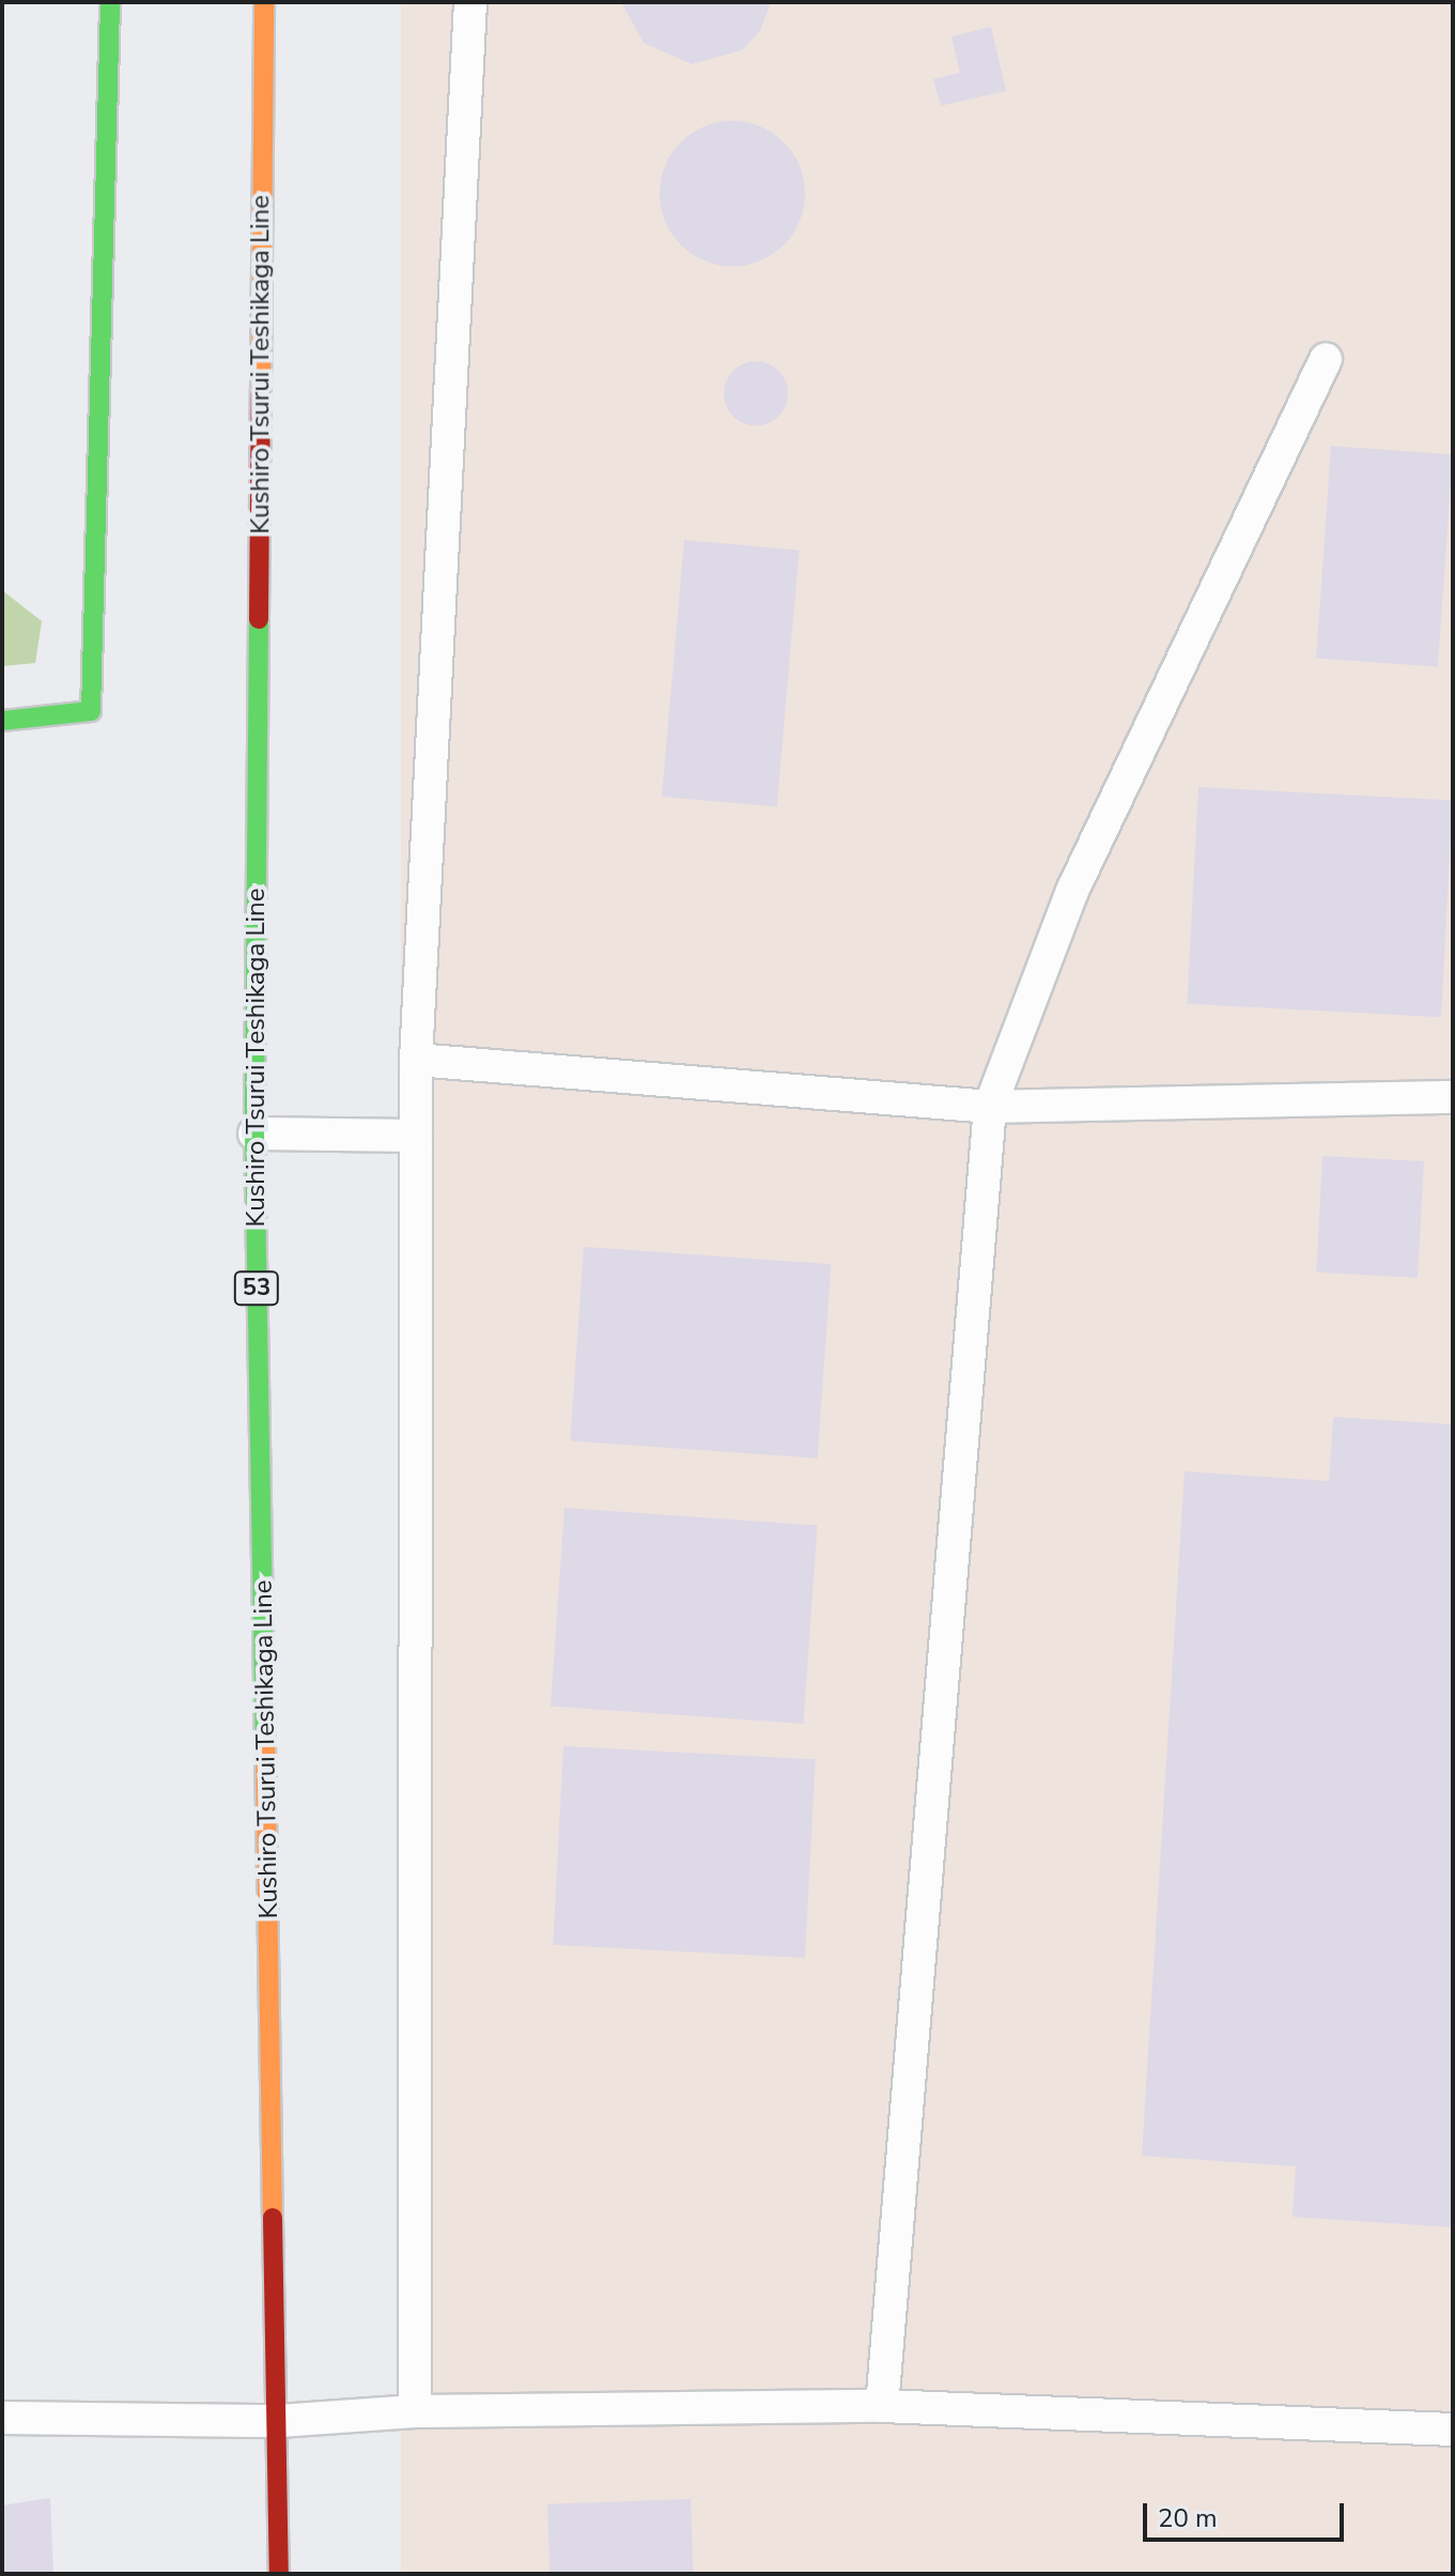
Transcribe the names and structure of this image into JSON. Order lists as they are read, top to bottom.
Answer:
{
  "streets": {
    "main road": ["Kushiro Tsurui Teshikaga Line", "53"]
  },
  "scale_bar": "20 m"
}
